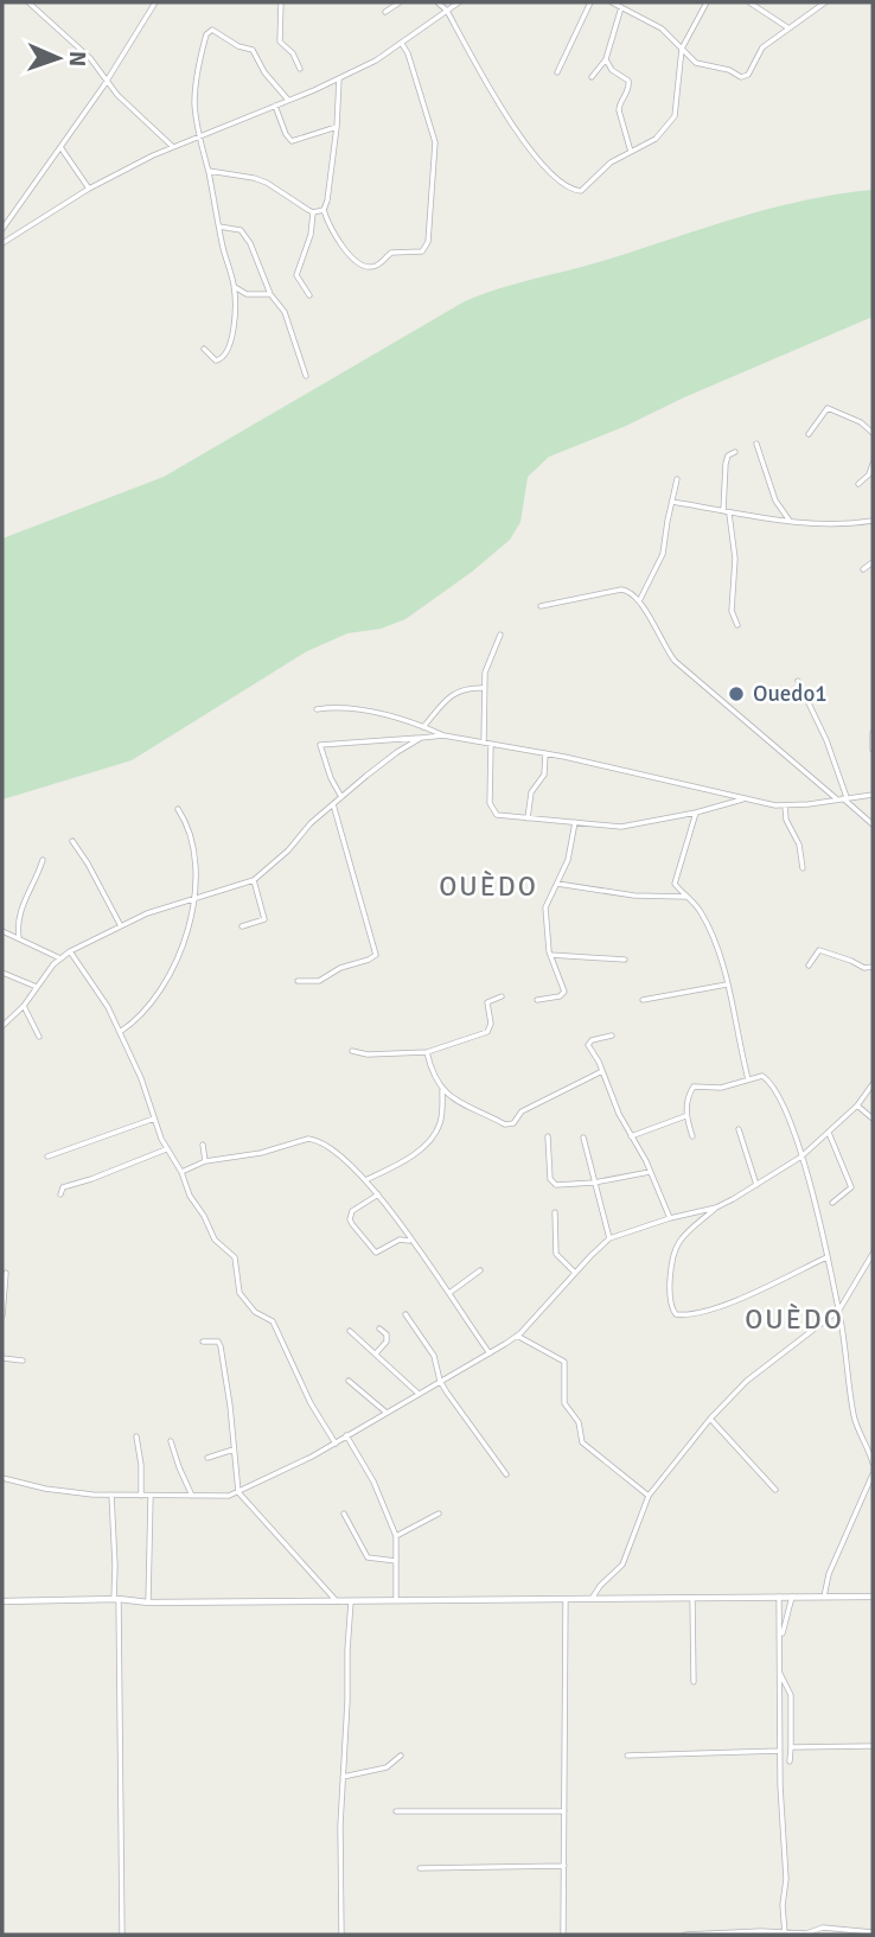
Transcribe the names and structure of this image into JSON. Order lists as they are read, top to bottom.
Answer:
{
  "districts": ["OUÈDO", "OUÈDO"],
  "places": ["Ouedo1"],
  "north": "right"
}
